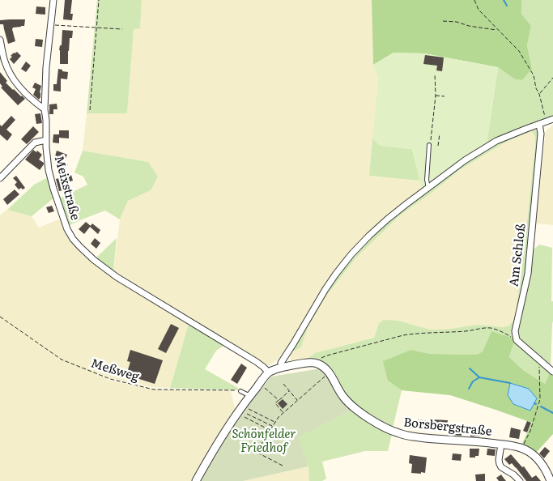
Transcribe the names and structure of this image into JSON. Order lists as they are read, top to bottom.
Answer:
{
  "streets": {
    "street": ["Meixstraße", "Am Schloß", "Borsbergstraße"],
    "path": ["Meßweg"]
  },
  "parks": ["Schönfelder Friedhof"]
}
